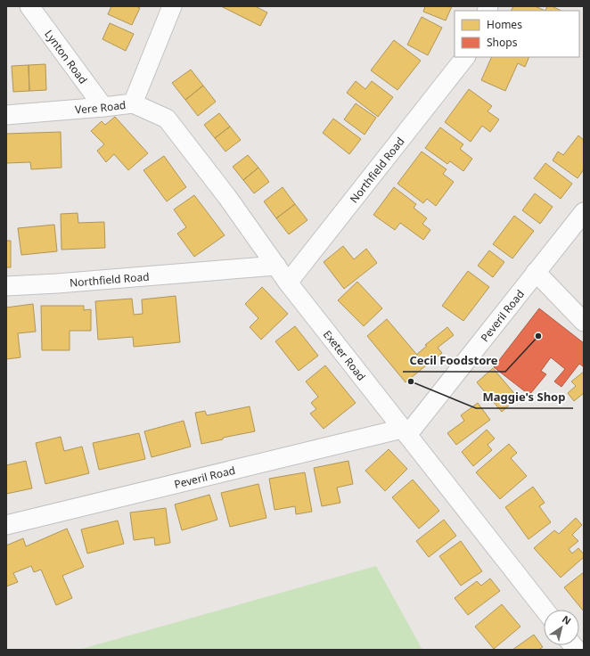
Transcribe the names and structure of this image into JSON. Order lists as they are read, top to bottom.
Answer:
{
  "streets": {
    "street": [
      "Lynton Road",
      "Vere Road",
      "Northfield Road",
      "Peveril Road",
      "Exeter Road"
    ]
  },
  "crossings": [
    ["Lynton Road", "Vere Road"],
    ["Vere Road", "Exeter Road"],
    ["Northfield Road", "Exeter Road"],
    ["Peveril Road", "Exeter Road"]
  ],
  "places": ["Cecil Foodstore", "Maggie's Shop"],
  "legend": ["Homes", "Shops"],
  "north": "top right"
}
